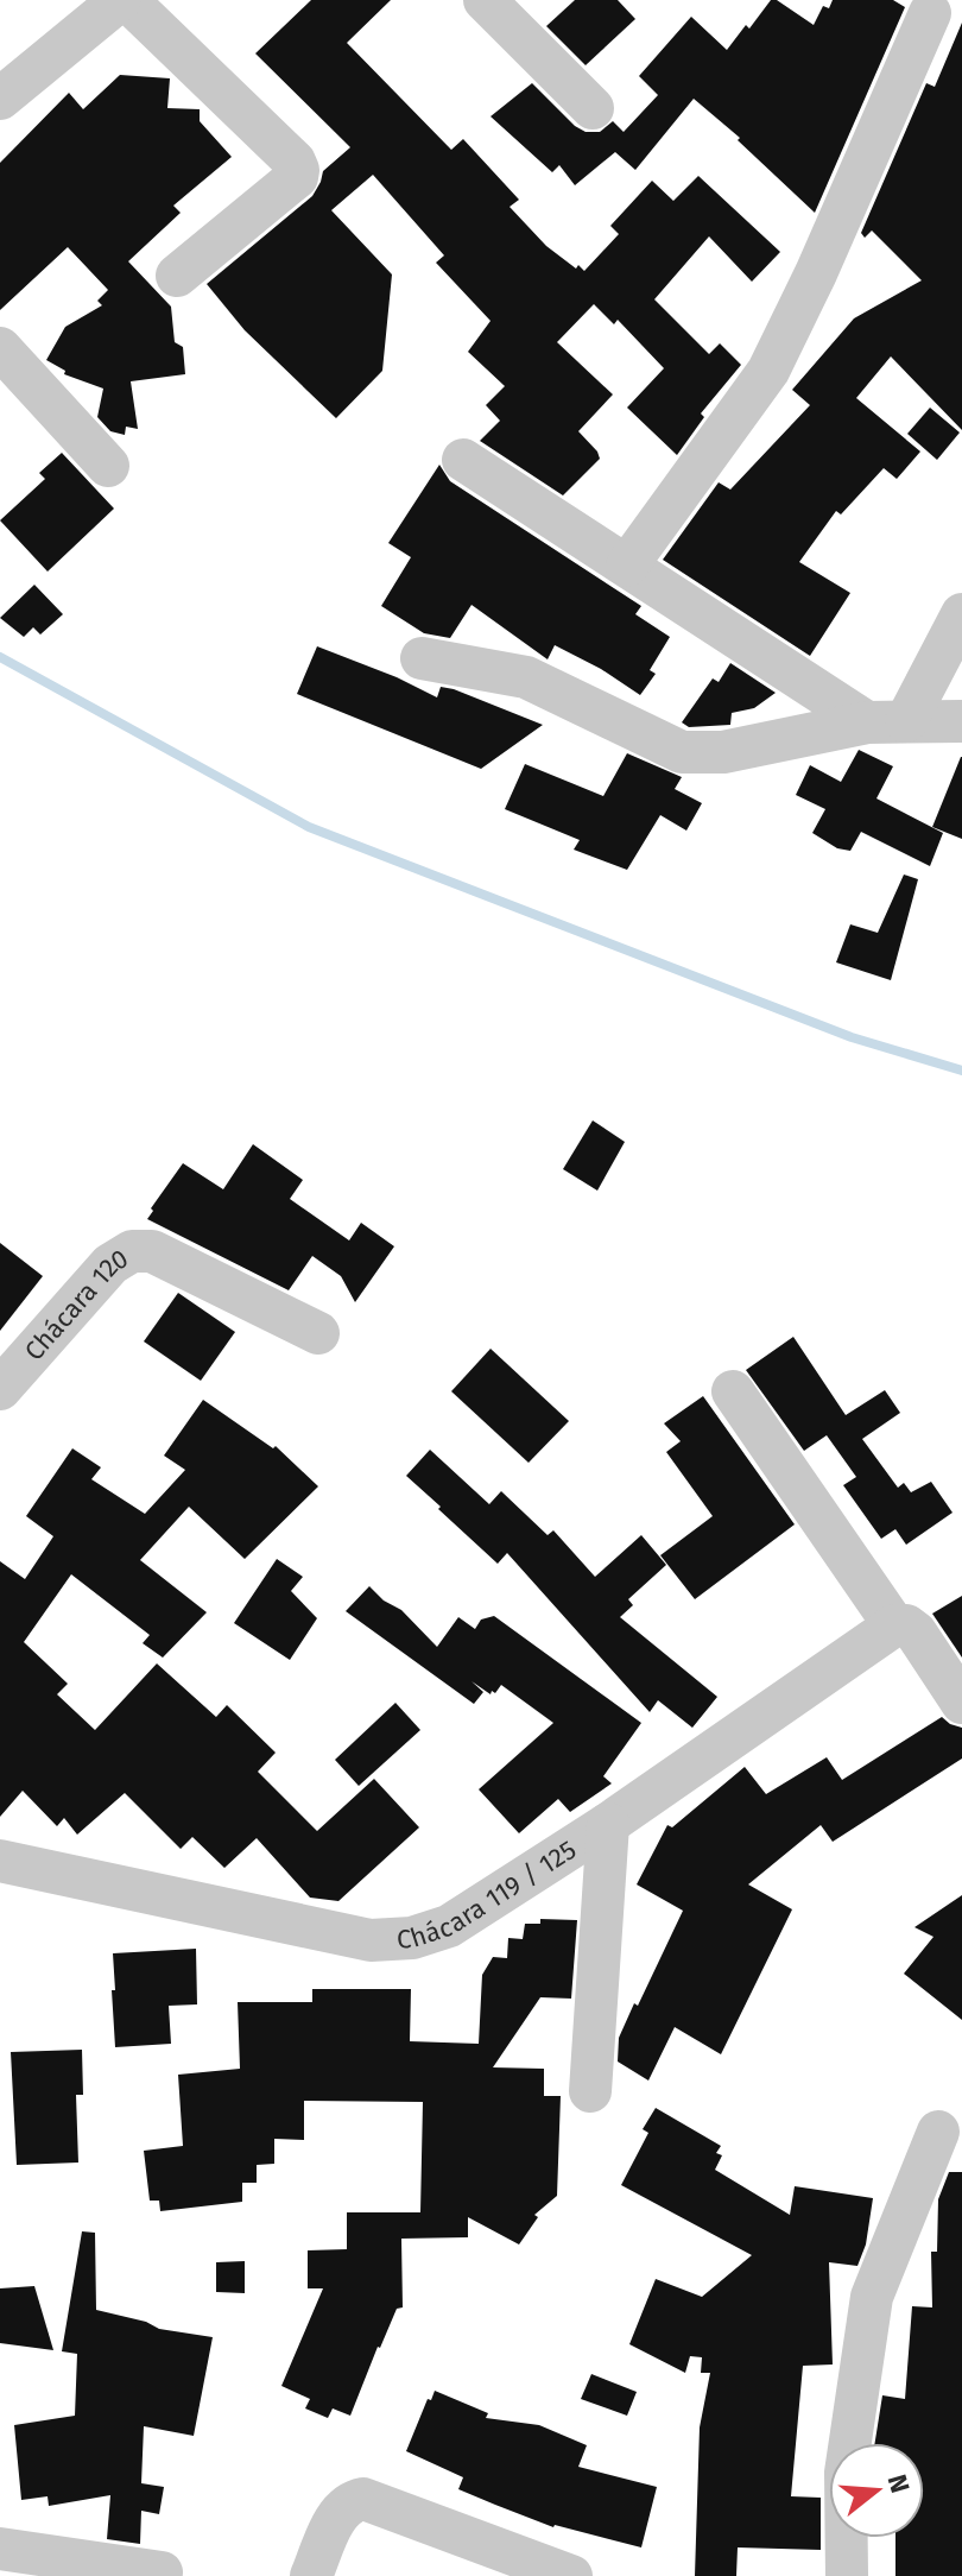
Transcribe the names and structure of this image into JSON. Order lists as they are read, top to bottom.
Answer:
{
  "streets": {
    "street": ["Chácara 120", "Chácara 119 / 125"]
  },
  "north": "right"
}
